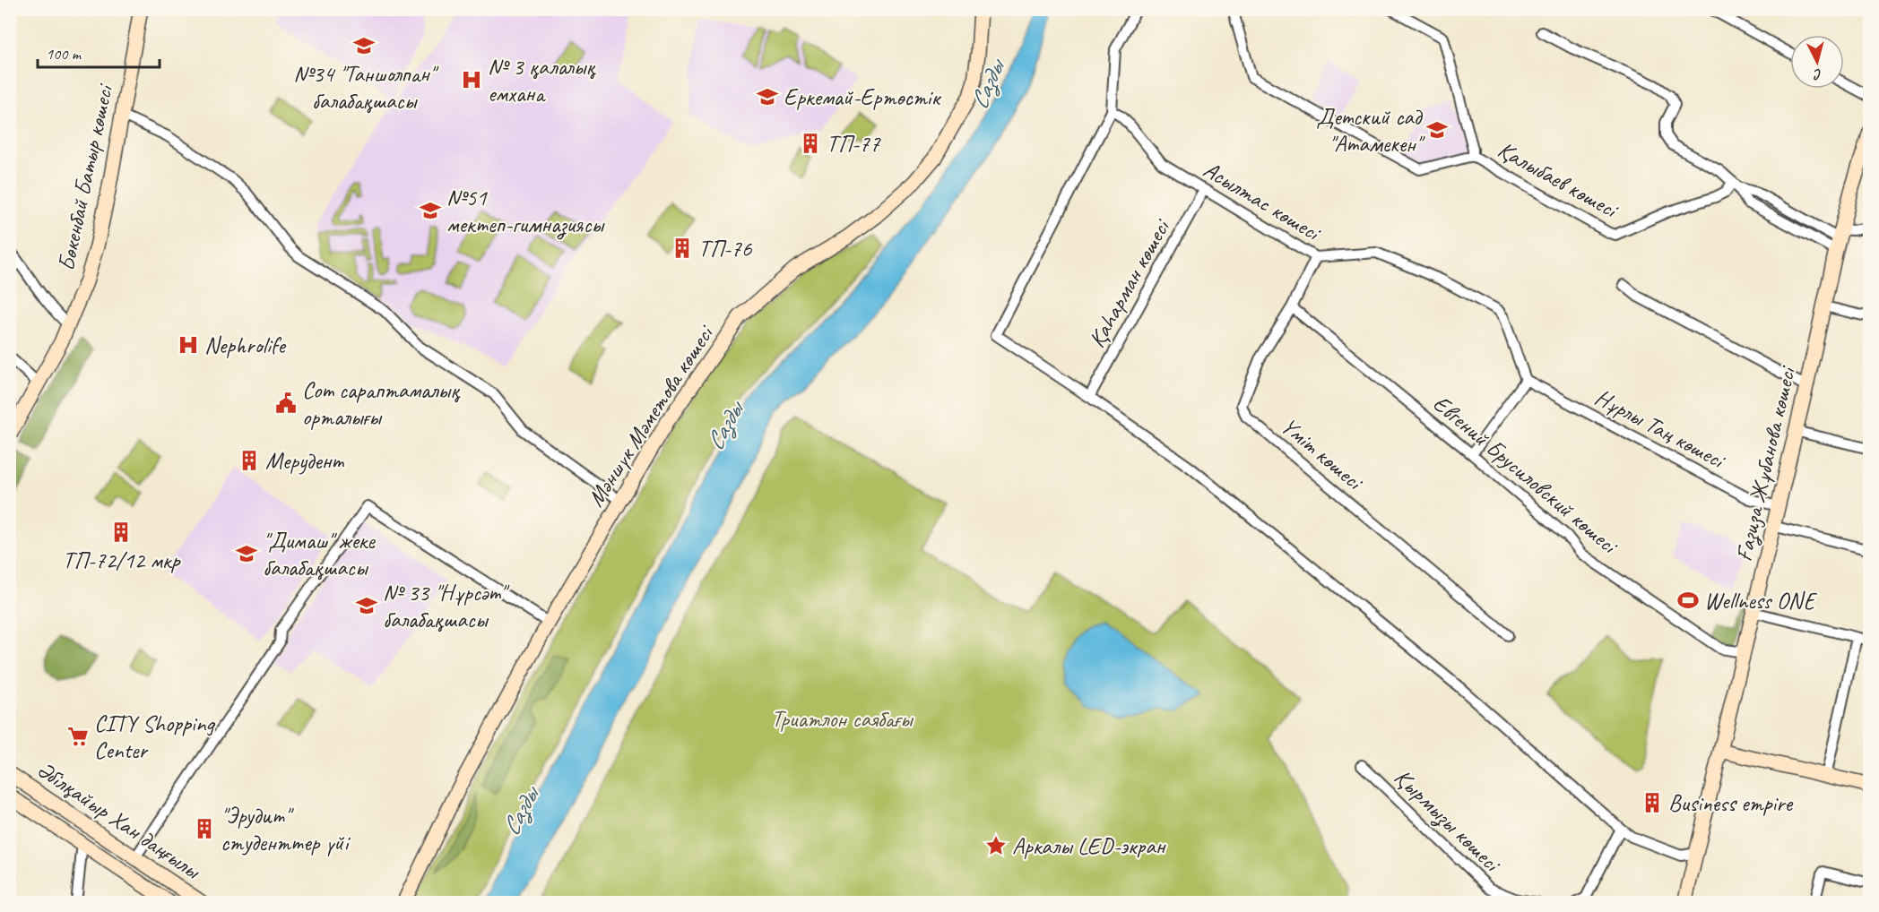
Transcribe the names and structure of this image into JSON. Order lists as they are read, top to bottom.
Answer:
{
  "streets": {
    "street": [
      "Бөкенбай Батыр көшесі",
      "Қалыбаев көшесі",
      "Асылтас көшесі",
      "Қаһарман көшесі",
      "Мәншүк Мәметова көшесі",
      "Нұрлы Таң көшесі",
      "Үміт көшесі",
      "Ғазиза Жұбанова көшесі",
      "Евгений Брусиловский көшесі",
      "Әбілқайыр Хан даңғылы",
      "Қырмызы көшесі"
    ]
  },
  "crossings": [
    ["Асылтас көшесі", "Қаһарман көшесі"],
    ["Асылтас көшесі", "Нұрлы Таң көшесі"],
    ["Асылтас көшесі", "Үміт көшесі"],
    ["Нұрлы Таң көшесі", "Ғазиза Жұбанова көшесі"],
    ["Үміт көшесі", "Евгений Брусиловский көшесі"],
    ["Ғазиза Жұбанова көшесі", "Евгений Брусиловский көшесі"]
  ],
  "water": ["Сазды"],
  "parks": ["Триатлон саябағы"],
  "places": {
    "school or university": [
      "№34 \"Таншолпан\" балабақшасы",
      "Еркемай-Ертөстік",
      "Детский сад \"Атамекен\"",
      "№51 мектеп-гимназиясы",
      "\"Димаш\" жеке балабақшасы",
      "№ 33 \"Нұрсәт\" балабақшасы"
    ],
    "hospital": ["№ 3 қалалық емхана", "Nephrolife"],
    "building": [
      "ТП-77",
      "ТП-76",
      "Мерудент",
      "ТП-72/12 мкр",
      "Business empire",
      "\"Эрудит\" студенттер үйі"
    ],
    "public building": ["Сот сараптамалық орталығы"],
    "sports": ["Wellness ONE"],
    "supermarket": ["CITY Shopping Center"],
    "place": ["Аркалы LED-экран"]
  },
  "scale_bar": "100 m",
  "north": "bottom"
}
